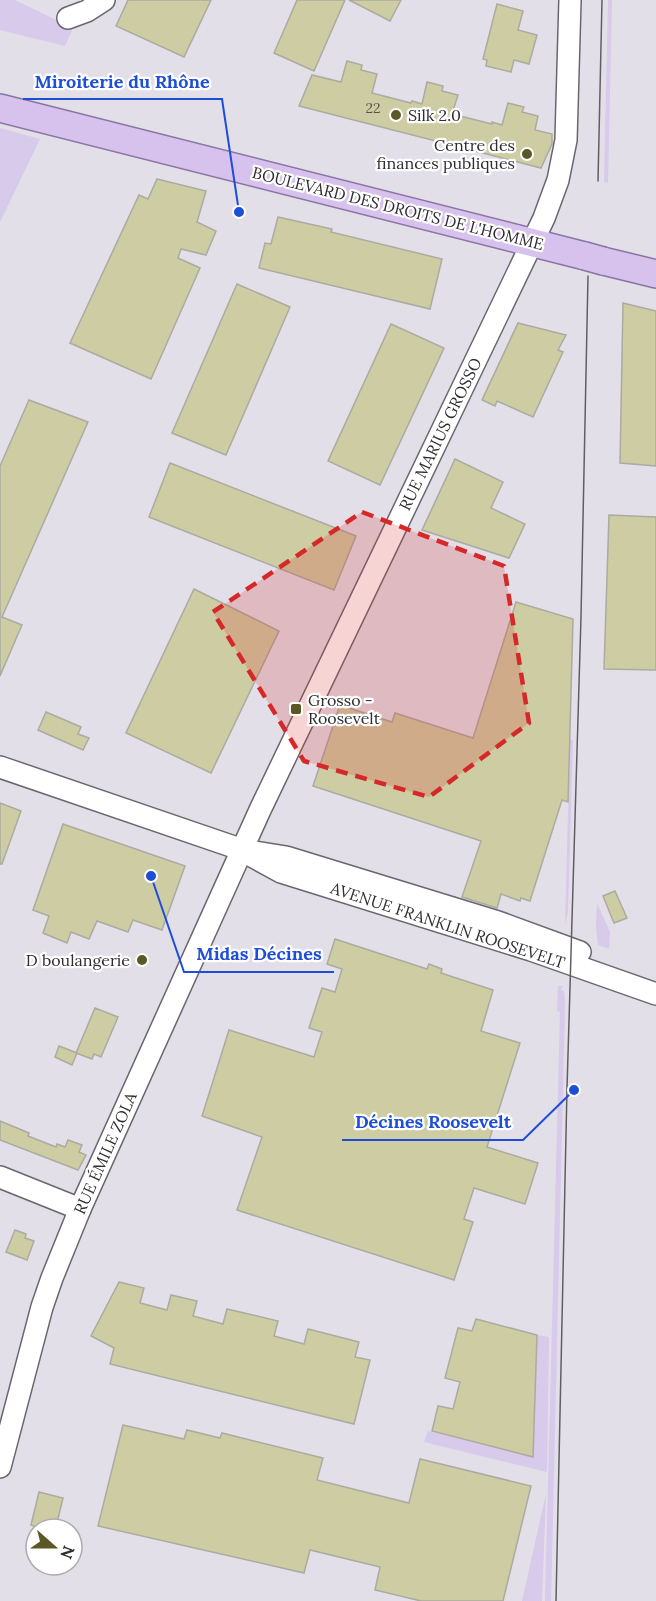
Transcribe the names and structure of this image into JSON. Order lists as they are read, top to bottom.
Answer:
{
  "streets": {
    "main road": ["BOULEVARD DES DROITS DE L'HOMME"],
    "street": ["RUE MARIUS GROSSO", "AVENUE FRANKLIN ROOSEVELT", "RUE ÉMILE ZOLA"]
  },
  "crossings": [
    ["BOULEVARD DES DROITS DE L'HOMME", "RUE MARIUS GROSSO"],
    ["RUE MARIUS GROSSO", "AVENUE FRANKLIN ROOSEVELT"],
    ["RUE MARIUS GROSSO", "RUE ÉMILE ZOLA"],
    ["AVENUE FRANKLIN ROOSEVELT", "RUE ÉMILE ZOLA"]
  ],
  "places": {
    "other": [
      "Silk 2.0",
      "Centre des finances publiques",
      "Miroiterie du Rhône",
      "Midas Décines",
      "D boulangerie",
      "Décines Roosevelt"
    ],
    "transit": ["Grosso - Roosevelt"]
  },
  "house_numbers": ["22"],
  "north": "right"
}
